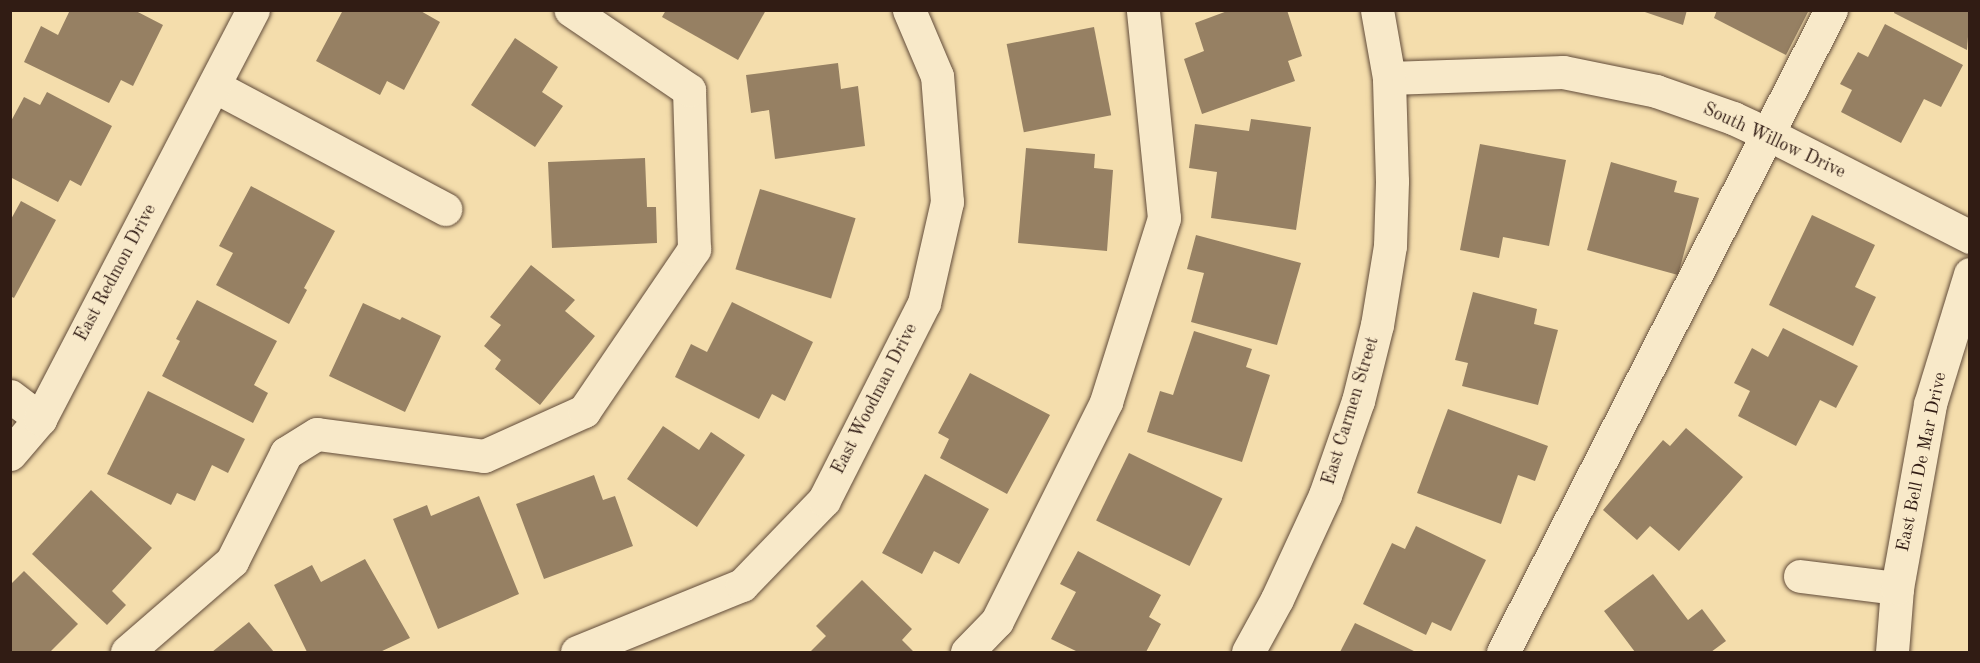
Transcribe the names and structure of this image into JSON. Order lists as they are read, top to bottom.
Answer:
{
  "streets": {
    "street": [
      "South Willow Drive",
      "East Redmon Drive",
      "East Woodman Drive",
      "East Carmen Street",
      "East Bell De Mar Drive"
    ]
  },
  "crossings": [
    ["South Willow Drive", "East Carmen Street"]
  ]
}
